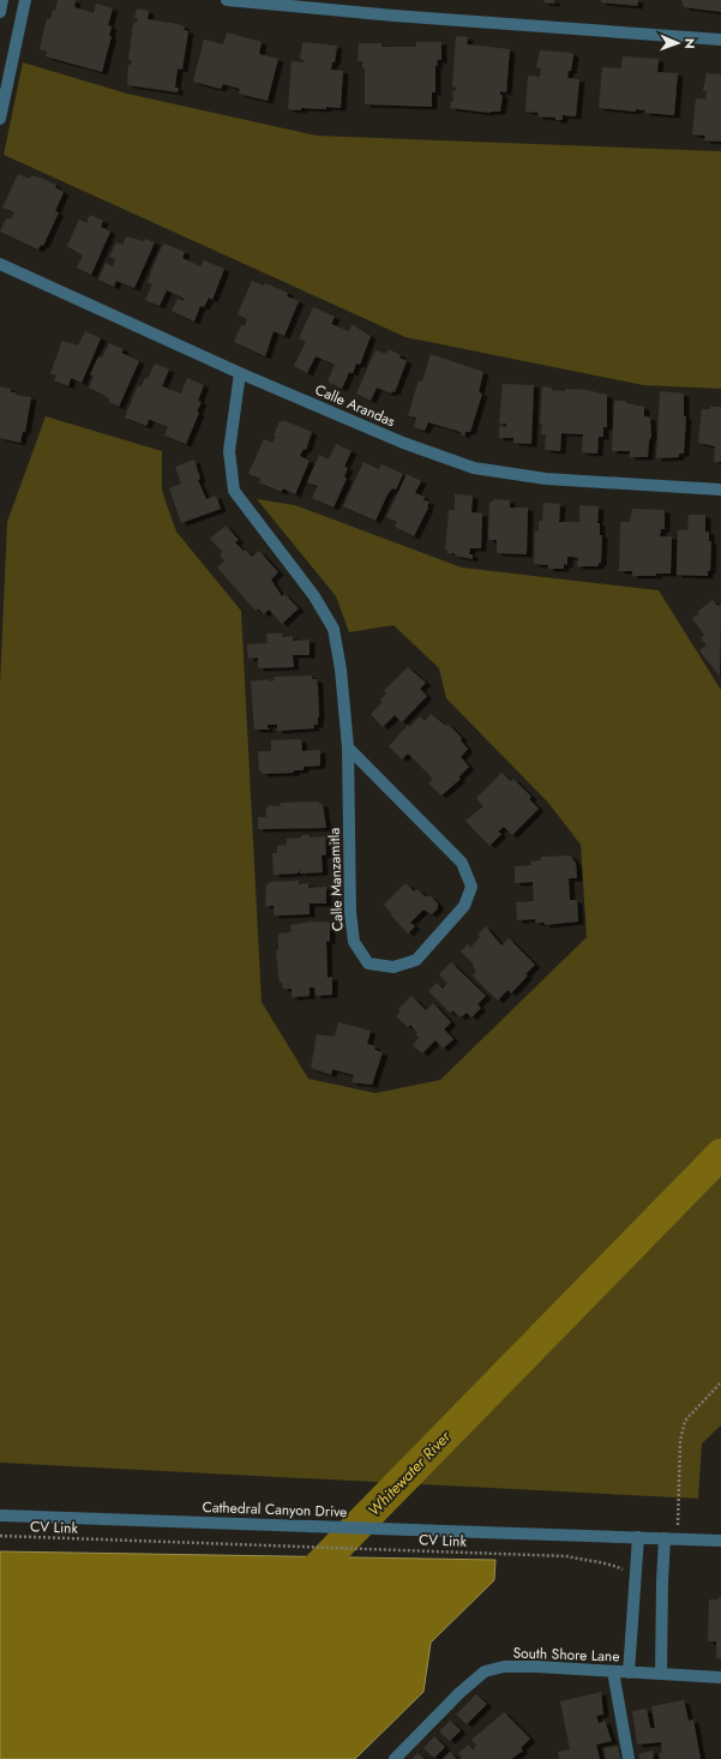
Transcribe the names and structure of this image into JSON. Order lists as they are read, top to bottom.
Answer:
{
  "streets": {
    "street": [
      "Calle Arandas",
      "Calle Manzamitla",
      "Cathedral Canyon Drive",
      "South Shore Lane"
    ],
    "path": ["CV Link"]
  },
  "crossings": [
    ["Calle Arandas", "Calle Manzamitla"]
  ],
  "water": ["Whitewater River"],
  "north": "right"
}
